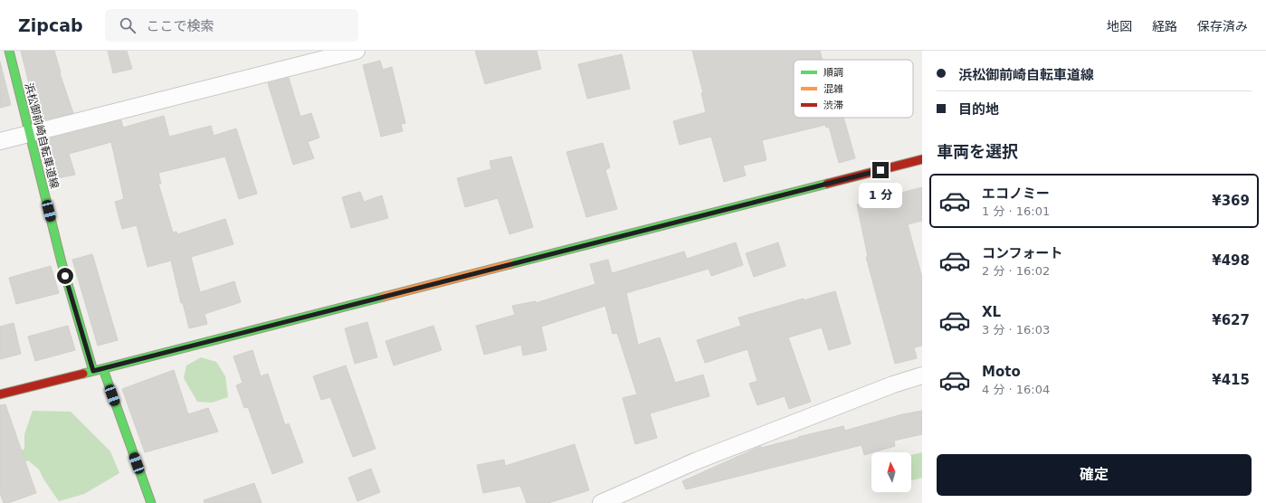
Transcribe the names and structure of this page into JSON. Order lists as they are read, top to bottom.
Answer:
{
  "streets": {
    "street": ["浜松御前崎自転車道線"]
  },
  "legend": ["順調", "混雑", "渋滞"],
  "north": "top",
  "page": {
    "header": "Zipcab",
    "search": "ここで検索",
    "nav": ["地図", "経路", "保存済み"],
    "banner": ["浜松御前崎自転車道線", "目的地"],
    "heading": "車両を選択",
    "list": [
      {
        "name": "エコノミー",
        "note": "1 分 · 16:01",
        "value": "¥369"
      },
      {
        "name": "コンフォート",
        "note": "2 分 · 16:02",
        "value": "¥498"
      },
      {
        "name": "XL",
        "note": "3 分 · 16:03",
        "value": "¥627"
      },
      {
        "name": "Moto",
        "note": "4 分 · 16:04",
        "value": "¥415"
      }
    ],
    "bubble": "1 分",
    "buttons": "確定"
  }
}
